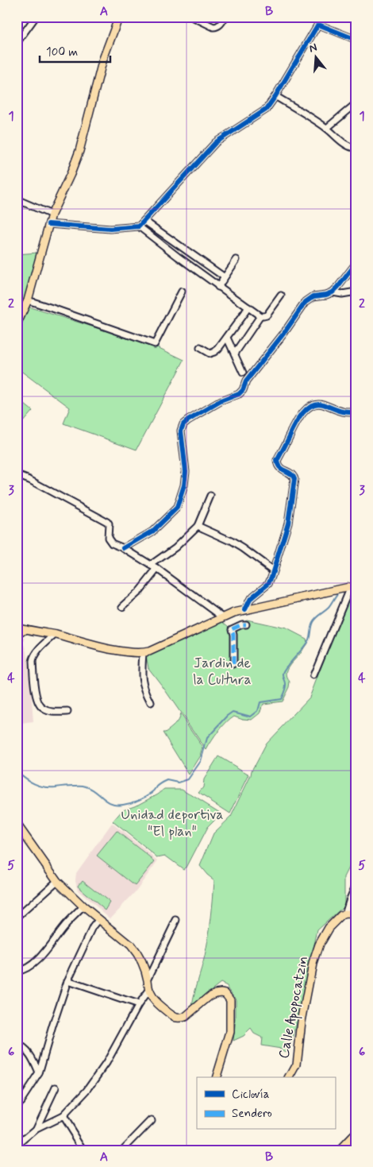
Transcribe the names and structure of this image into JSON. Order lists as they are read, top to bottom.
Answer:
{
  "streets": {
    "main road": ["Calle Apopocatzin"]
  },
  "parks": ["Jardin de la Cultura", "Unidad deportiva \"El plan\""],
  "legend": ["Ciclovía", "Sendero"],
  "scale_bar": "100 m",
  "north": "top",
  "grid": {
    "columns": ["A", "B"],
    "rows": [
      "1",
      "2",
      "3",
      "4",
      "5",
      "6"
    ]
  }
}
